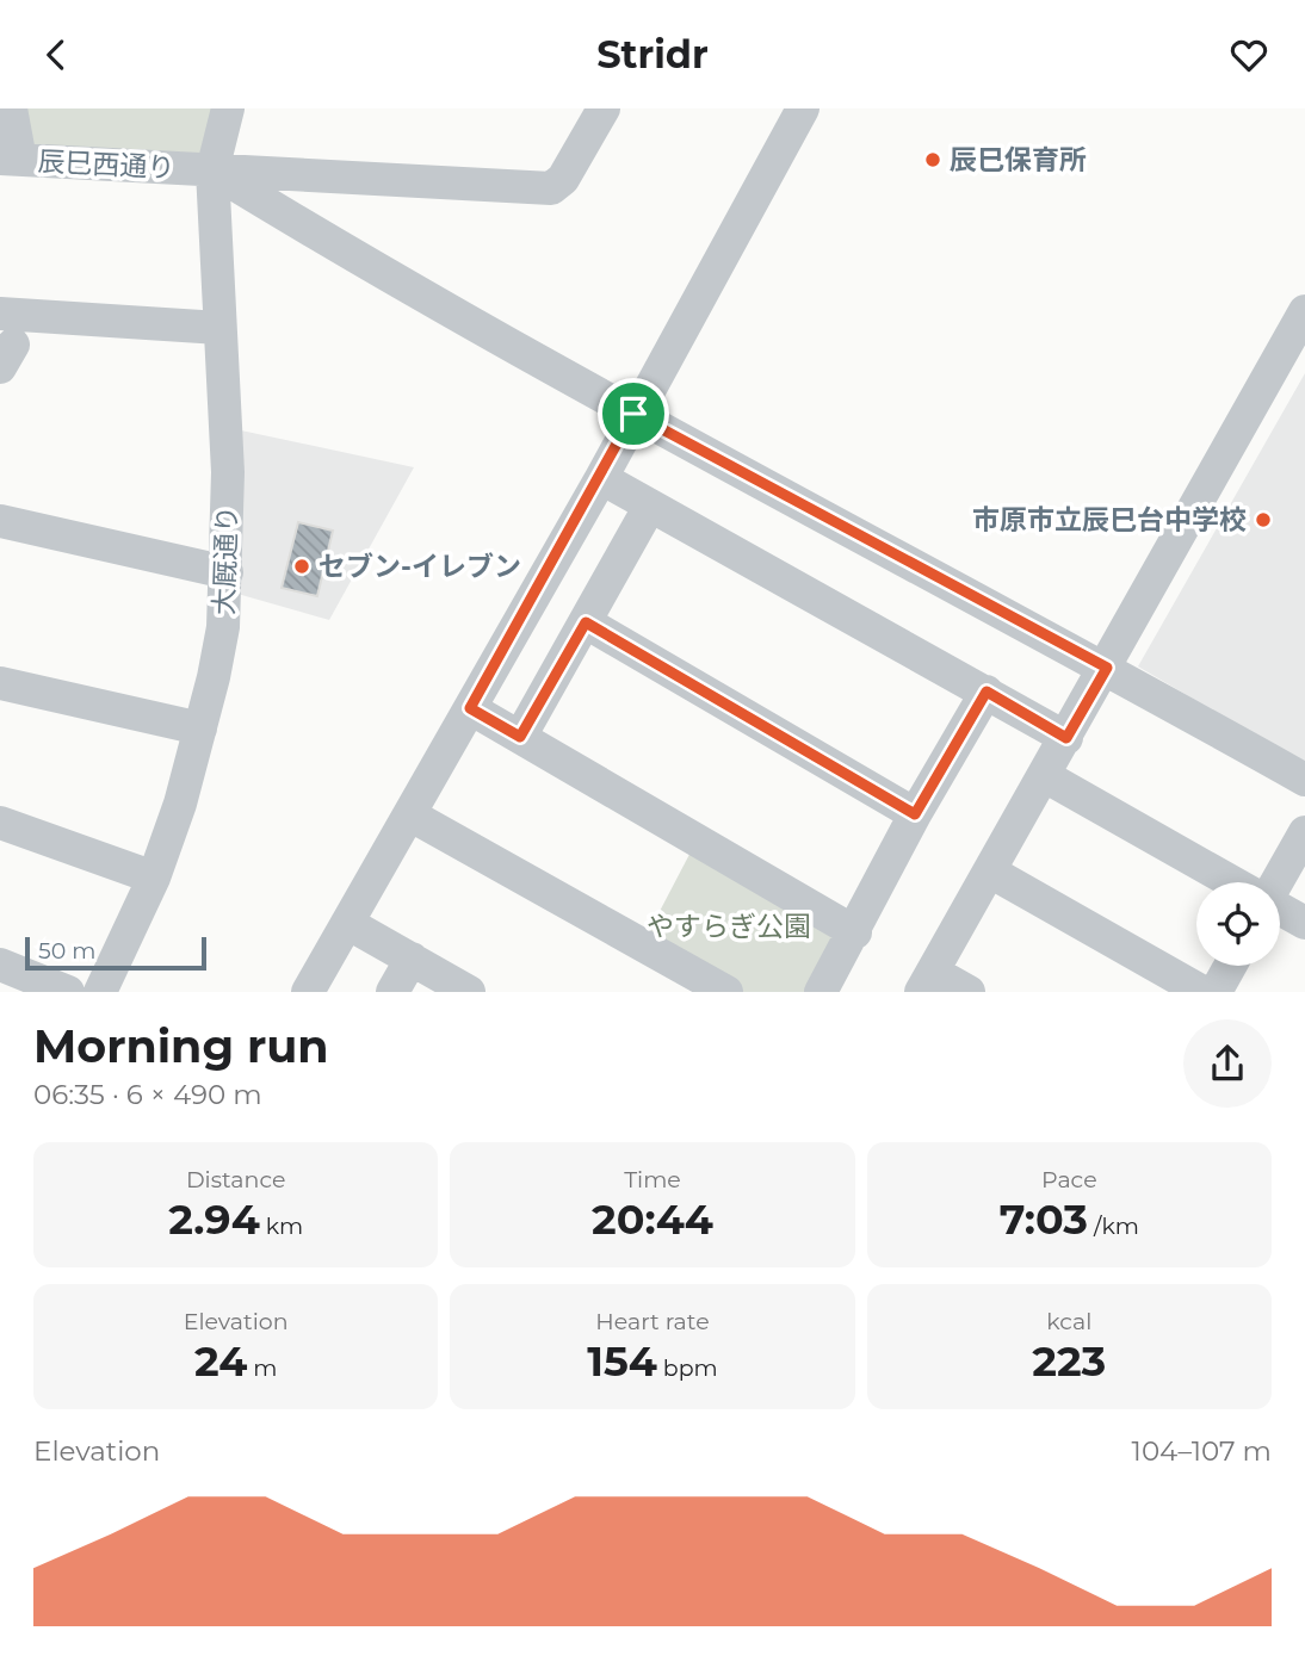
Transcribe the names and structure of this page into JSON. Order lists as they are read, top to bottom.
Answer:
{
  "streets": {
    "street": ["辰巳西通り", "大厩通り"]
  },
  "crossings": [
    ["辰巳西通り", "大厩通り"]
  ],
  "parks": ["やすらぎ公園"],
  "places": ["辰巳保育所", "市原市立辰巳台中学校", "セブン-イレブン"],
  "scale_bar": "50 m",
  "page": {
    "header": "Stridr",
    "scale": "50 m",
    "heading": ["Morning run", "06:35 · 6 × 490 m"],
    "stats": [
      ["Distance", "2.94 km"],
      ["Time", "20:44"],
      ["Pace", "7:03 /km"],
      ["Elevation", "24 m"],
      ["Heart rate", "154 bpm"],
      ["kcal", "223"]
    ],
    "chart": ["Elevation", "104–107 m"]
  }
}
